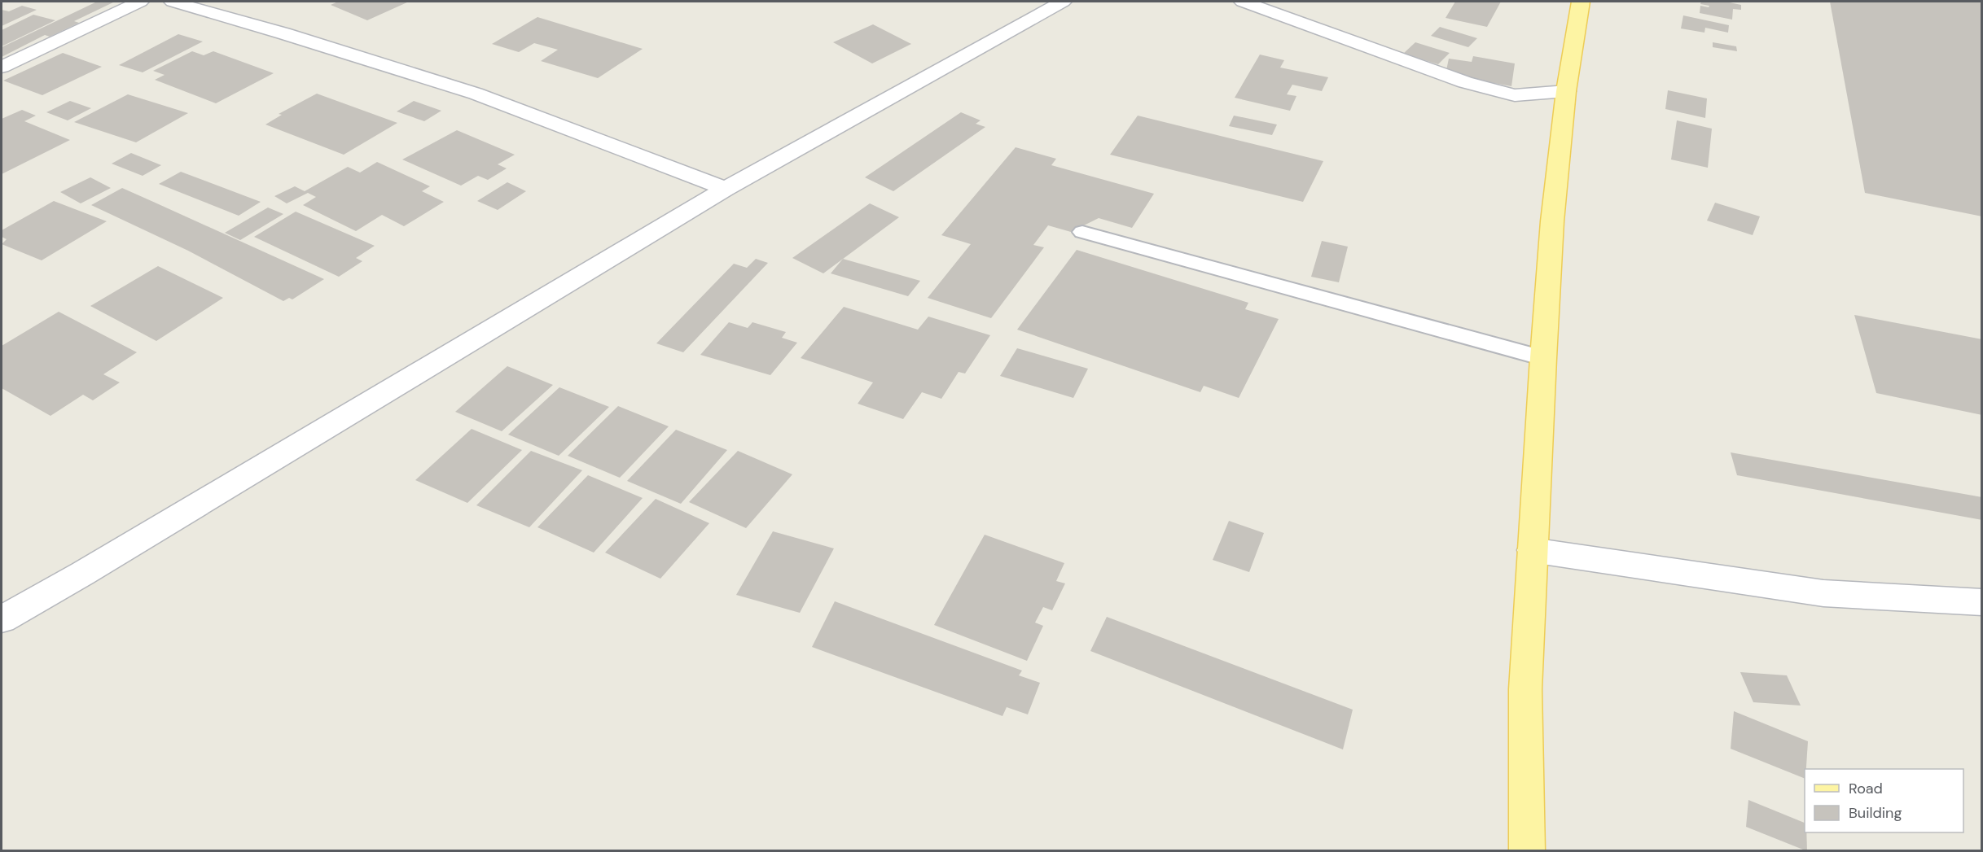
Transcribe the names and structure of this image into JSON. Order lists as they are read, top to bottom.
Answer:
{
  "legend": ["Road", "Building"]
}
